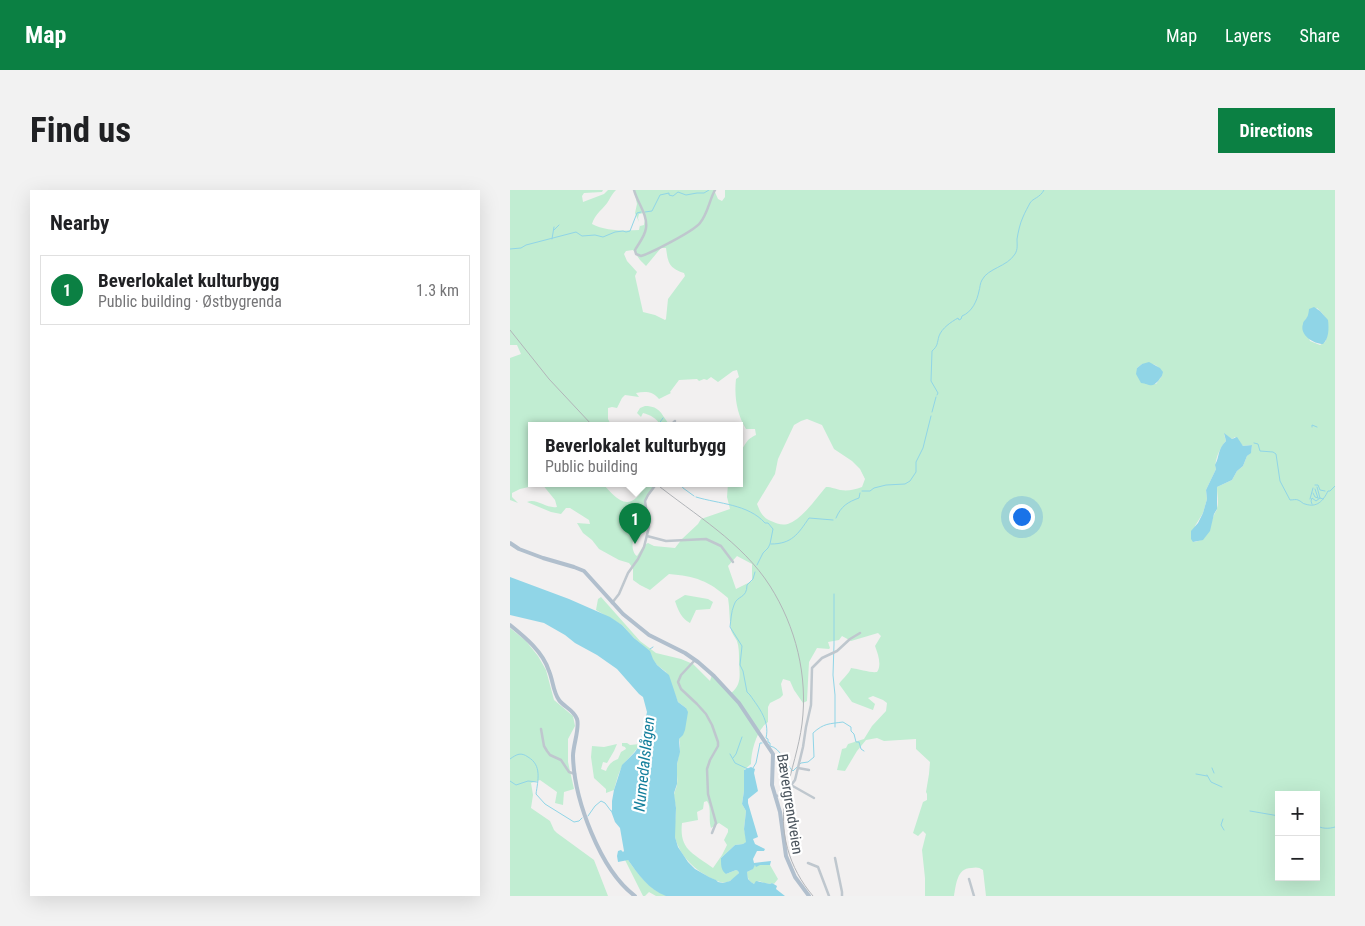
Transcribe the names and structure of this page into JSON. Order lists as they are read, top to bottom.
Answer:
{
  "streets": {
    "main road": ["Bævergrendveien"]
  },
  "water": ["Numedalslågen"],
  "page": {
    "header": "Map",
    "nav": ["Map", "Layers", "Share"],
    "buttons": "Directions",
    "title": "Find us",
    "heading": "Nearby",
    "list": [
      {
        "mark": "1",
        "name": "Beverlokalet kulturbygg",
        "note": "Public building · Østbygrenda",
        "value": "1.3 km"
      }
    ],
    "popup": ["Beverlokalet kulturbygg", "Public building"],
    "pins": "1",
    "map_buttons": ["+", "−"]
  }
}
